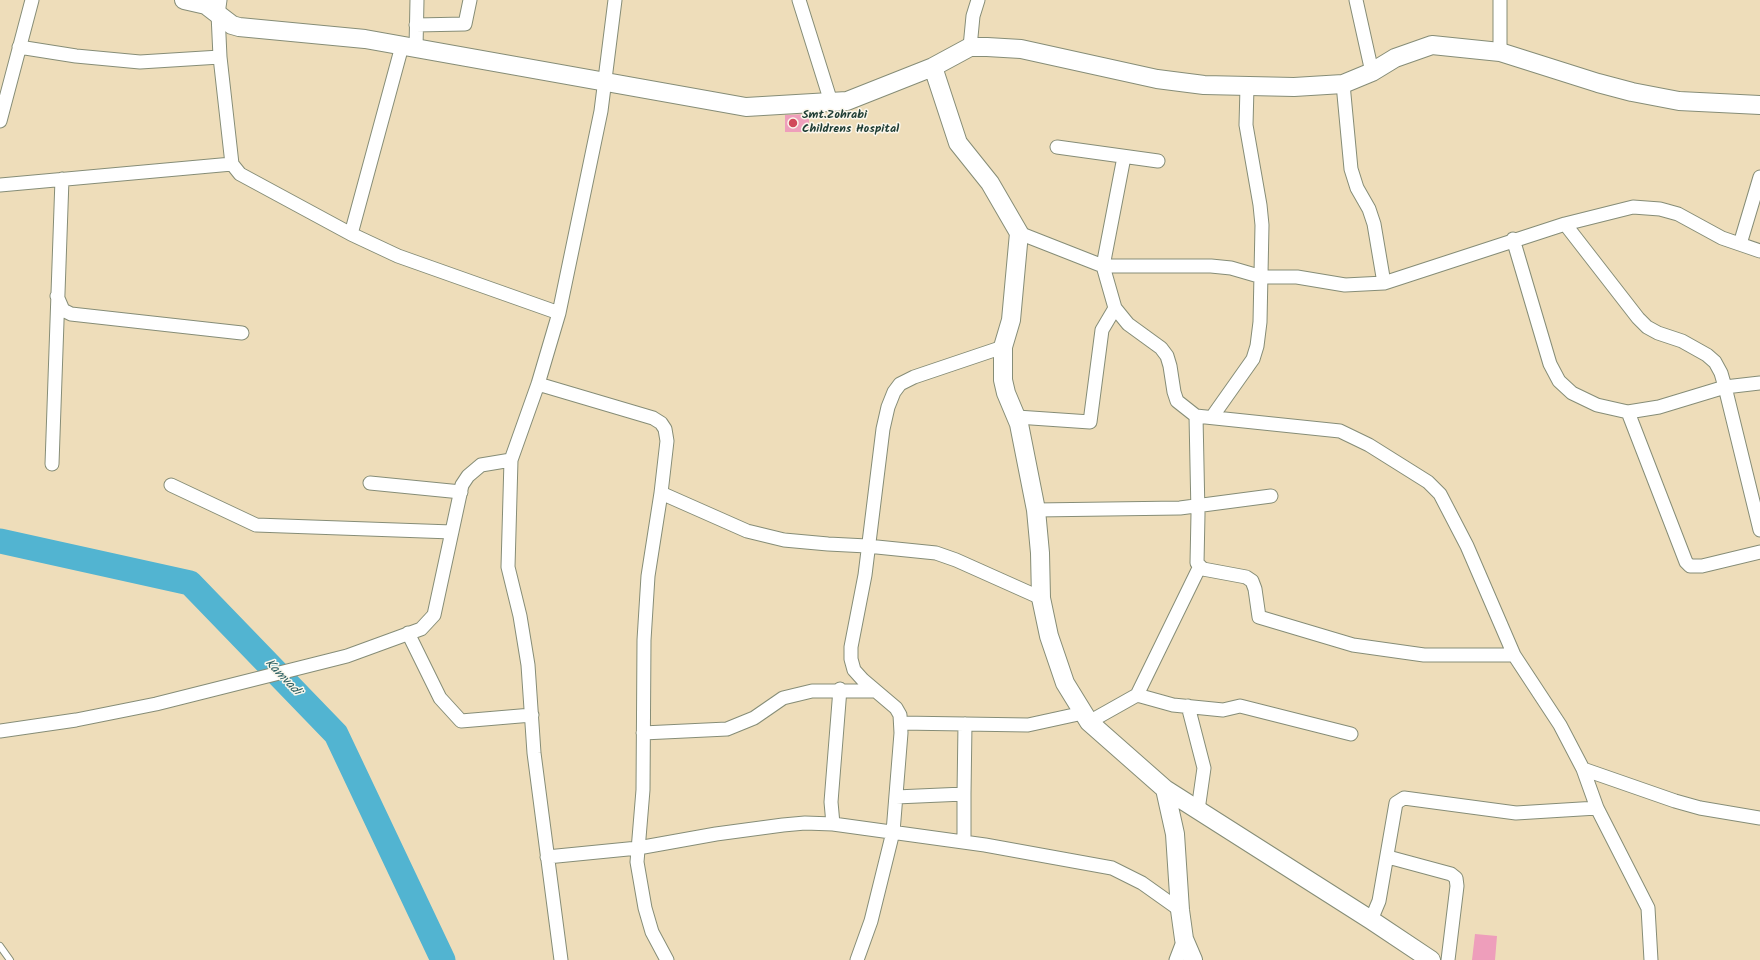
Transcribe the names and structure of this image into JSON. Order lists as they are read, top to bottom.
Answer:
{
  "water": ["Kamvadi"],
  "places": ["Smt.Zohrabi Childrens Hospital"]
}
